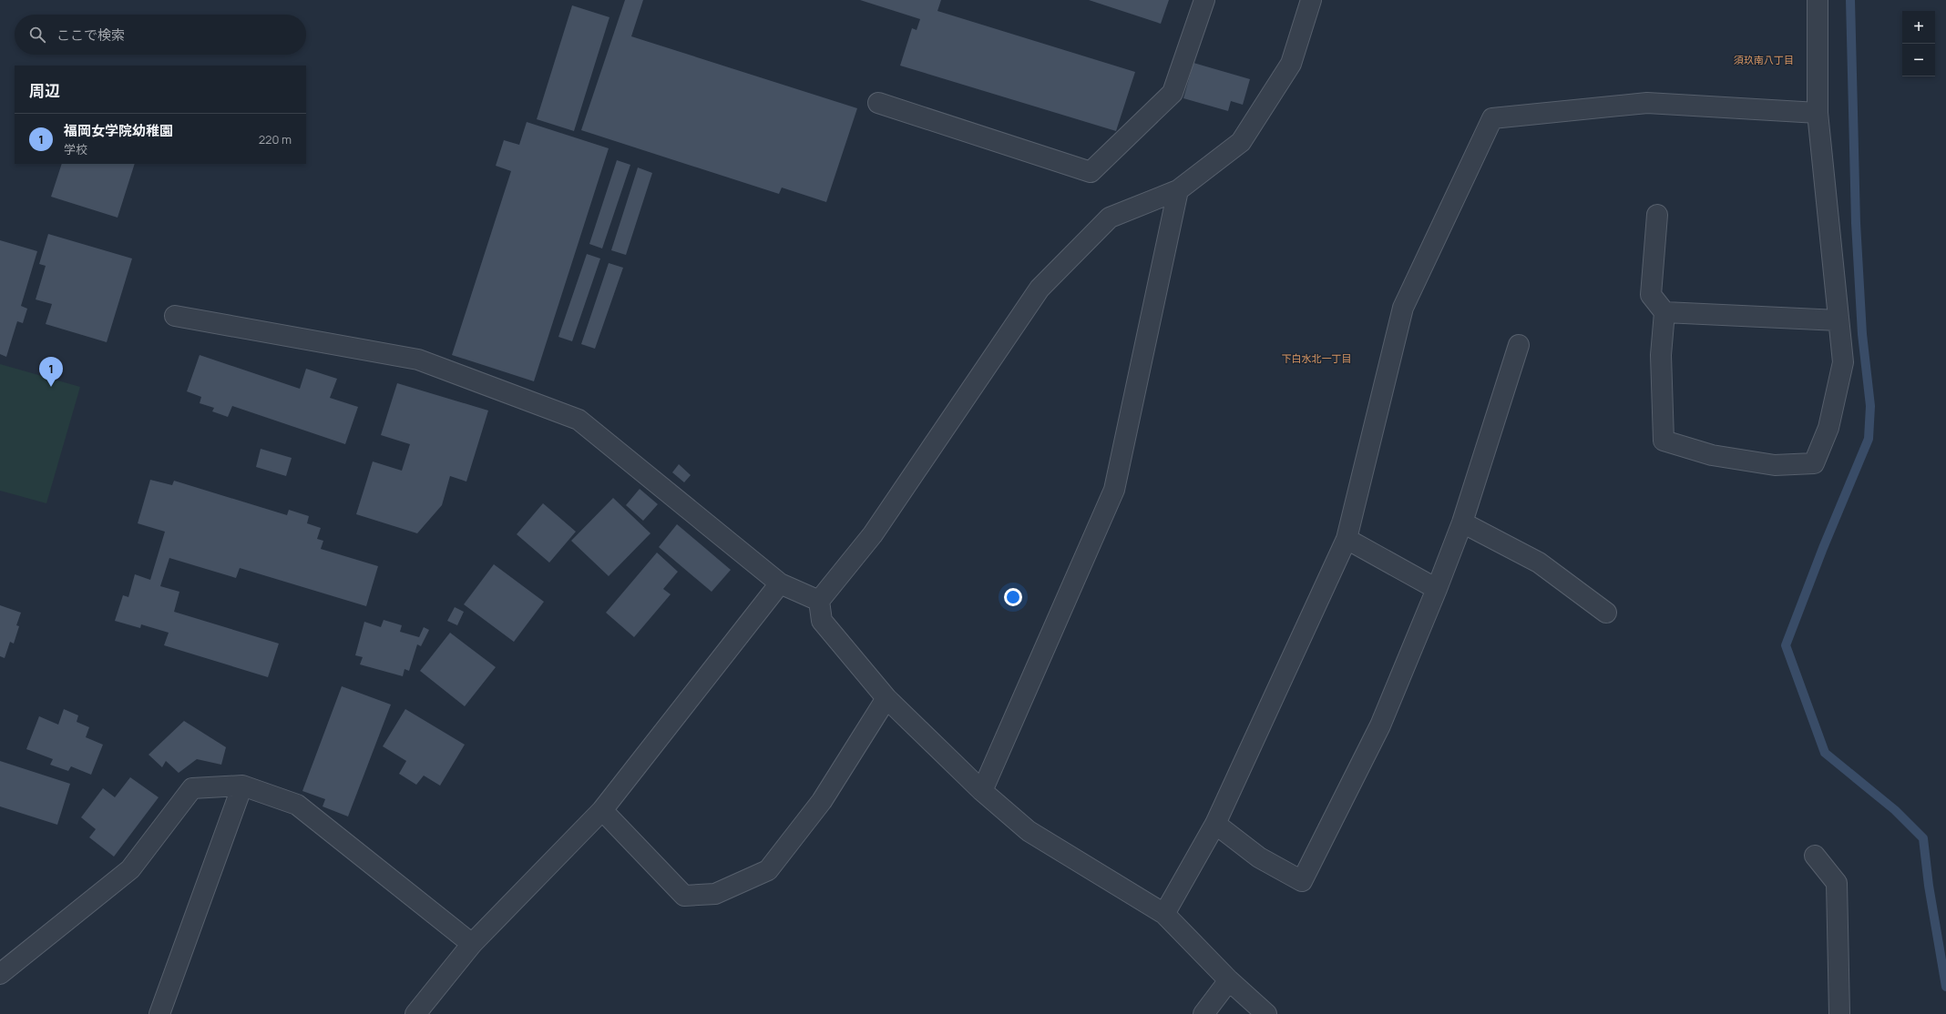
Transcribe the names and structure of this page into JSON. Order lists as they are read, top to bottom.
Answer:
{
  "districts": ["須玖南八丁目", "下白水北一丁目"],
  "page": {
    "map_buttons": ["+", "−"],
    "search": "ここで検索",
    "heading": "周辺",
    "list": [
      {
        "mark": "1",
        "name": "福岡女学院幼稚園",
        "note": "学校",
        "value": "220 m"
      }
    ],
    "pins": "1"
  }
}
